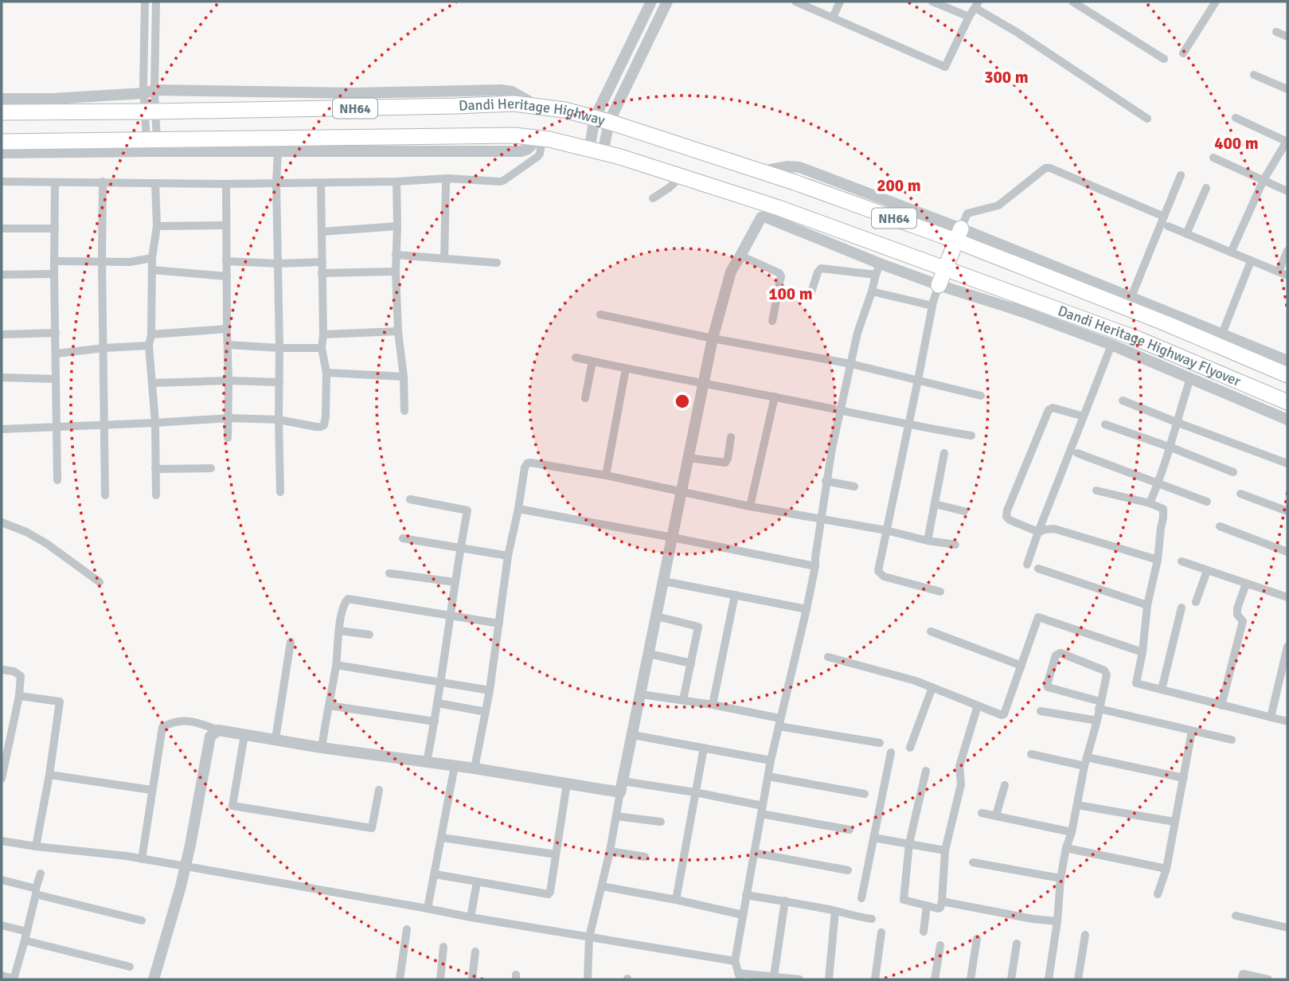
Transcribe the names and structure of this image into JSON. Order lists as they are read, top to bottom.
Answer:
{
  "streets": {
    "highway": ["NH64", "Dandi Heritage Highway", "Dandi Heritage Highway Flyover"]
  },
  "crossings": [
    ["Dandi Heritage Highway", "Dandi Heritage Highway Flyover"]
  ],
  "rings": [
    "300 m",
    "400 m",
    "200 m",
    "100 m"
  ]
}
